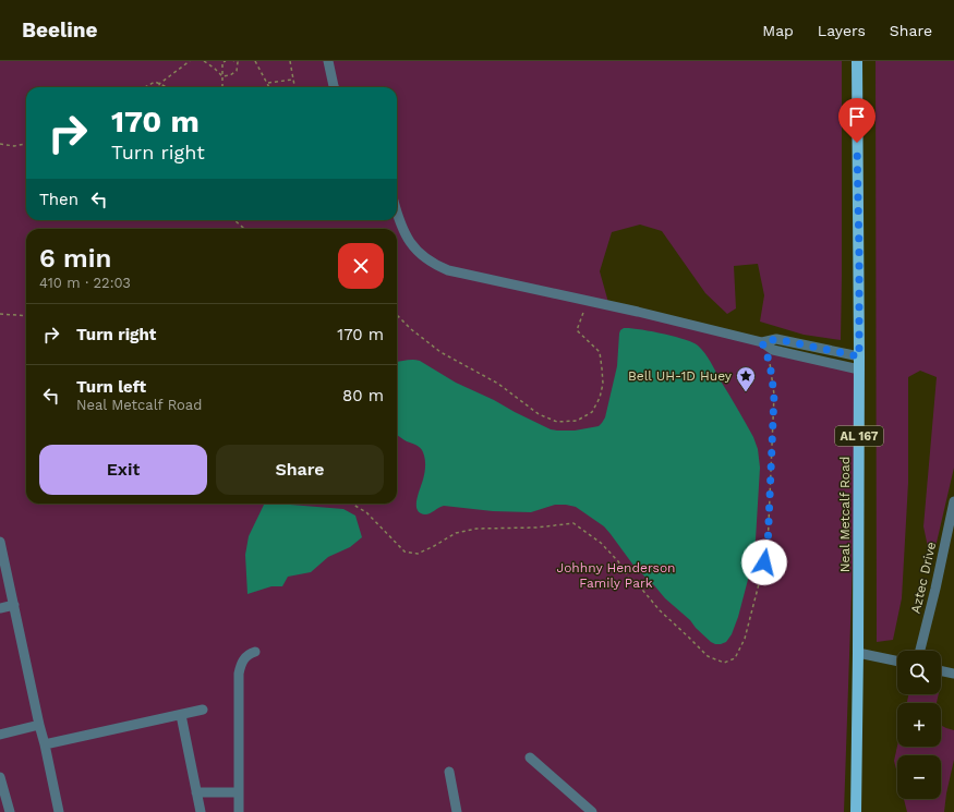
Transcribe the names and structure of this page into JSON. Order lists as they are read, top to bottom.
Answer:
{
  "streets": {
    "main road": ["AL 167", "Neal Metcalf Road"],
    "street": ["Aztec Drive"]
  },
  "parks": ["Johhny Henderson Family Park"],
  "places": {
    "place": ["Bell UH-1D Huey"]
  },
  "page": {
    "header": "Beeline",
    "nav": ["Map", "Layers", "Share"],
    "turn": ["170 m", "Turn right"],
    "then": "Then",
    "heading": ["6 min", "410 m · 22:03"],
    "list": [
      {
        "name": "Turn right",
        "value": "170 m"
      },
      {
        "name": "Turn left",
        "note": "Neal Metcalf Road",
        "value": "80 m"
      }
    ],
    "buttons": ["Exit", "Share"],
    "map_buttons": ["+", "−"]
  }
}
